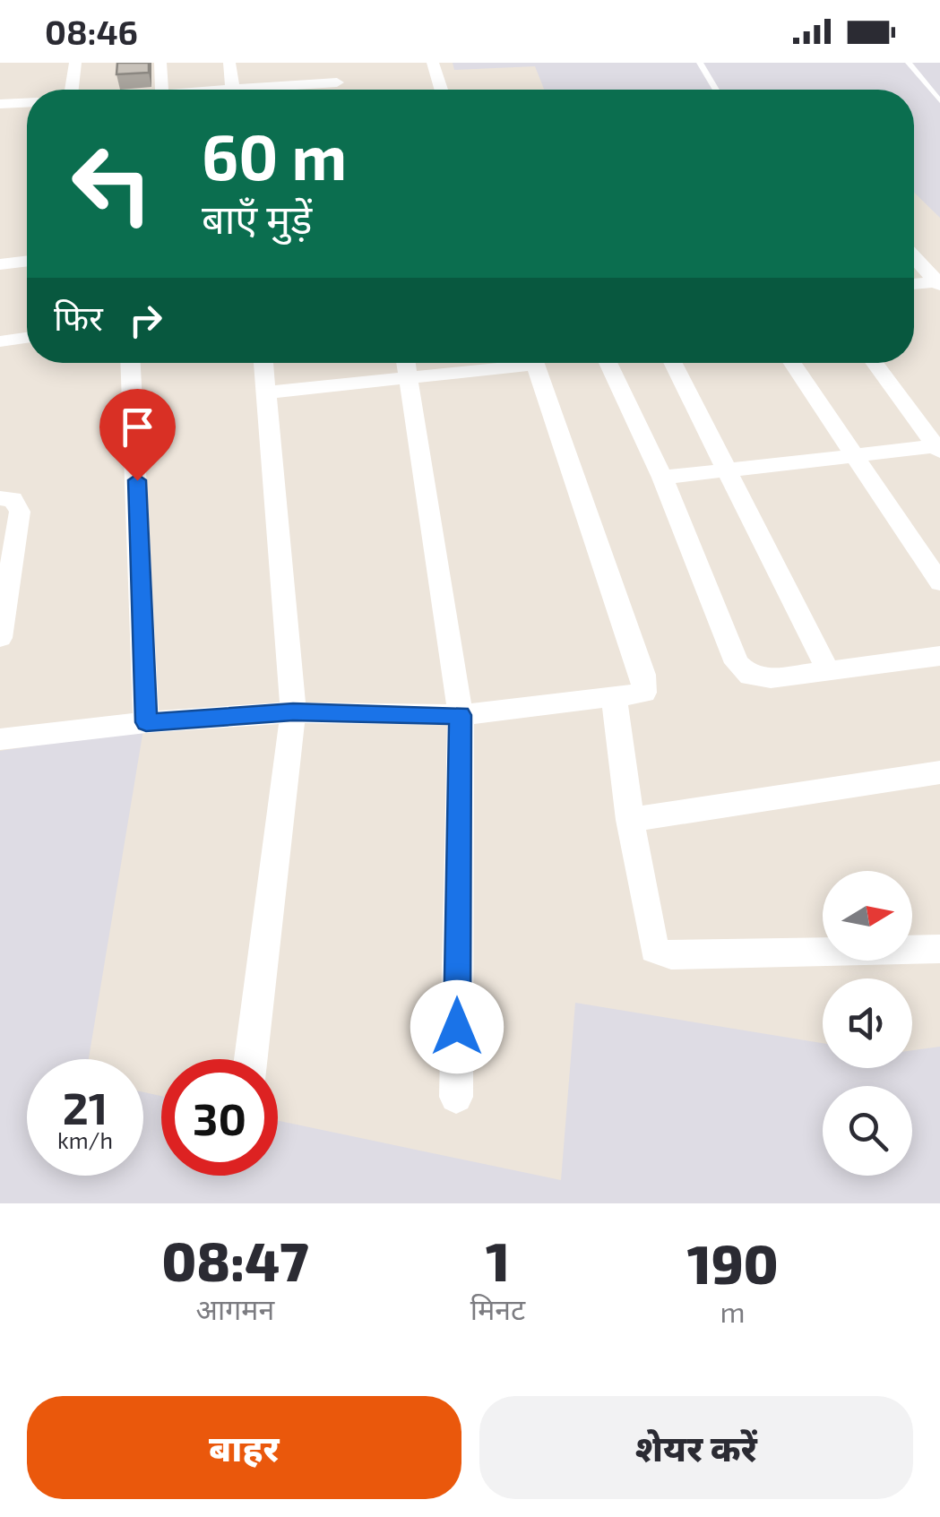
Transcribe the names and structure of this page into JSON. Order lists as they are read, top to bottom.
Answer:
{
  "north": "right",
  "page": {
    "status": "08:46",
    "turn": ["60 m", "बाएँ मुड़ें"],
    "then": "फिर",
    "speed": "21 km/h",
    "limit": "30",
    "eta": [
      "08:47",
      "आगमन",
      "1",
      "मिनट",
      "190",
      "m"
    ],
    "buttons": ["बाहर", "शेयर करें"]
  }
}
